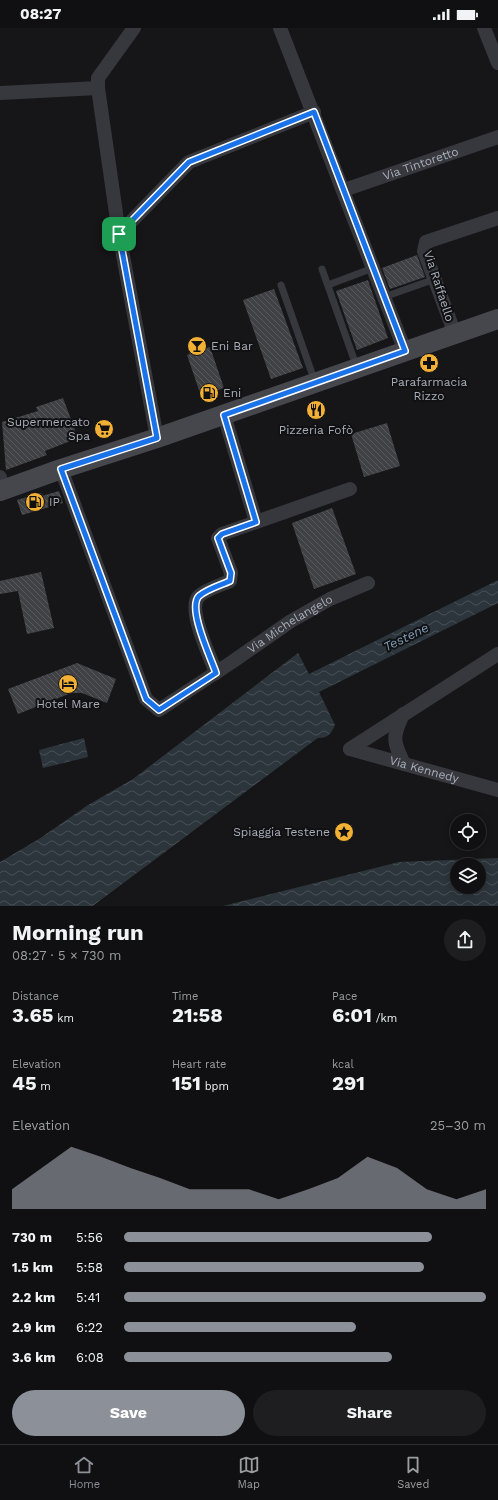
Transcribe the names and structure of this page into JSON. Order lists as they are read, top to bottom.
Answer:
{
  "streets": {
    "street": [
      "Via Tintoretto",
      "Via Raffaello",
      "Via Michelangelo",
      "Via Kennedy"
    ]
  },
  "water": ["Testene"],
  "places": {
    "bar": ["Eni Bar"],
    "pharmacy": ["Parafarmacia Rizzo"],
    "fuel station": ["Eni", "IP"],
    "restaurant": ["Pizzeria Fofò"],
    "supermarket": ["Supermercato Spa"],
    "hotel": ["Hotel Mare"],
    "place": ["Spiaggia Testene"]
  },
  "page": {
    "status": "08:27",
    "heading": ["Morning run", "08:27 · 5 × 730 m"],
    "stats": [
      ["Distance", "3.65 km"],
      ["Time", "21:58"],
      ["Pace", "6:01 /km"],
      ["Elevation", "45 m"],
      ["Heart rate", "151 bpm"],
      ["kcal", "291"]
    ],
    "chart": ["Elevation", "25–30 m"],
    "list": [
      {
        "name": "730 m",
        "note": "5:56"
      },
      {
        "name": "1.5 km",
        "note": "5:58"
      },
      {
        "name": "2.2 km",
        "note": "5:41"
      },
      {
        "name": "2.9 km",
        "note": "6:22"
      },
      {
        "name": "3.6 km",
        "note": "6:08"
      }
    ],
    "buttons": ["Save", "Share"],
    "tabs": ["Home", "Map", "Saved"]
  }
}
